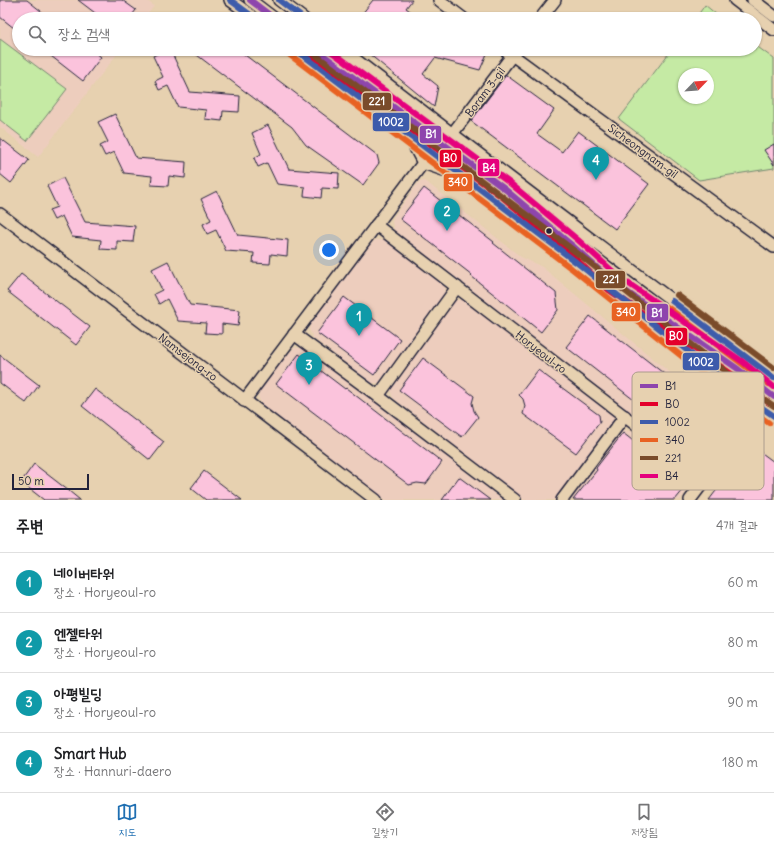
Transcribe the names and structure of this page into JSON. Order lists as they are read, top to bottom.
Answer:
{
  "streets": {
    "street": [
      "Boram 3-gil",
      "Sicheongnam-gil",
      "Horyeoul-ro",
      "Namsejong-ro"
    ]
  },
  "lines": [
    "transit line B1",
    "transit line 1002",
    "transit line B0",
    "transit line 340",
    "transit line 221",
    "transit line B4"
  ],
  "legend": [
    "B1",
    "B0",
    "1002",
    "340",
    "221",
    "B4"
  ],
  "scale_bar": "50 m",
  "north": "top right",
  "page": {
    "search": "장소 검색",
    "pins": [
      "4",
      "2",
      "1",
      "3"
    ],
    "scale": "50 m",
    "heading": ["주변", "4개 결과"],
    "list": [
      {
        "mark": "1",
        "name": "네이버타워",
        "note": "장소 · Horyeoul-ro",
        "value": "60 m"
      },
      {
        "mark": "2",
        "name": "엔젤타워",
        "note": "장소 · Horyeoul-ro",
        "value": "80 m"
      },
      {
        "mark": "3",
        "name": "아평빌딩",
        "note": "장소 · Horyeoul-ro",
        "value": "90 m"
      },
      {
        "mark": "4",
        "name": "Smart Hub",
        "note": "장소 · Hannuri-daero",
        "value": "180 m"
      }
    ],
    "nav": ["지도", "길찾기", "저장됨"]
  }
}
